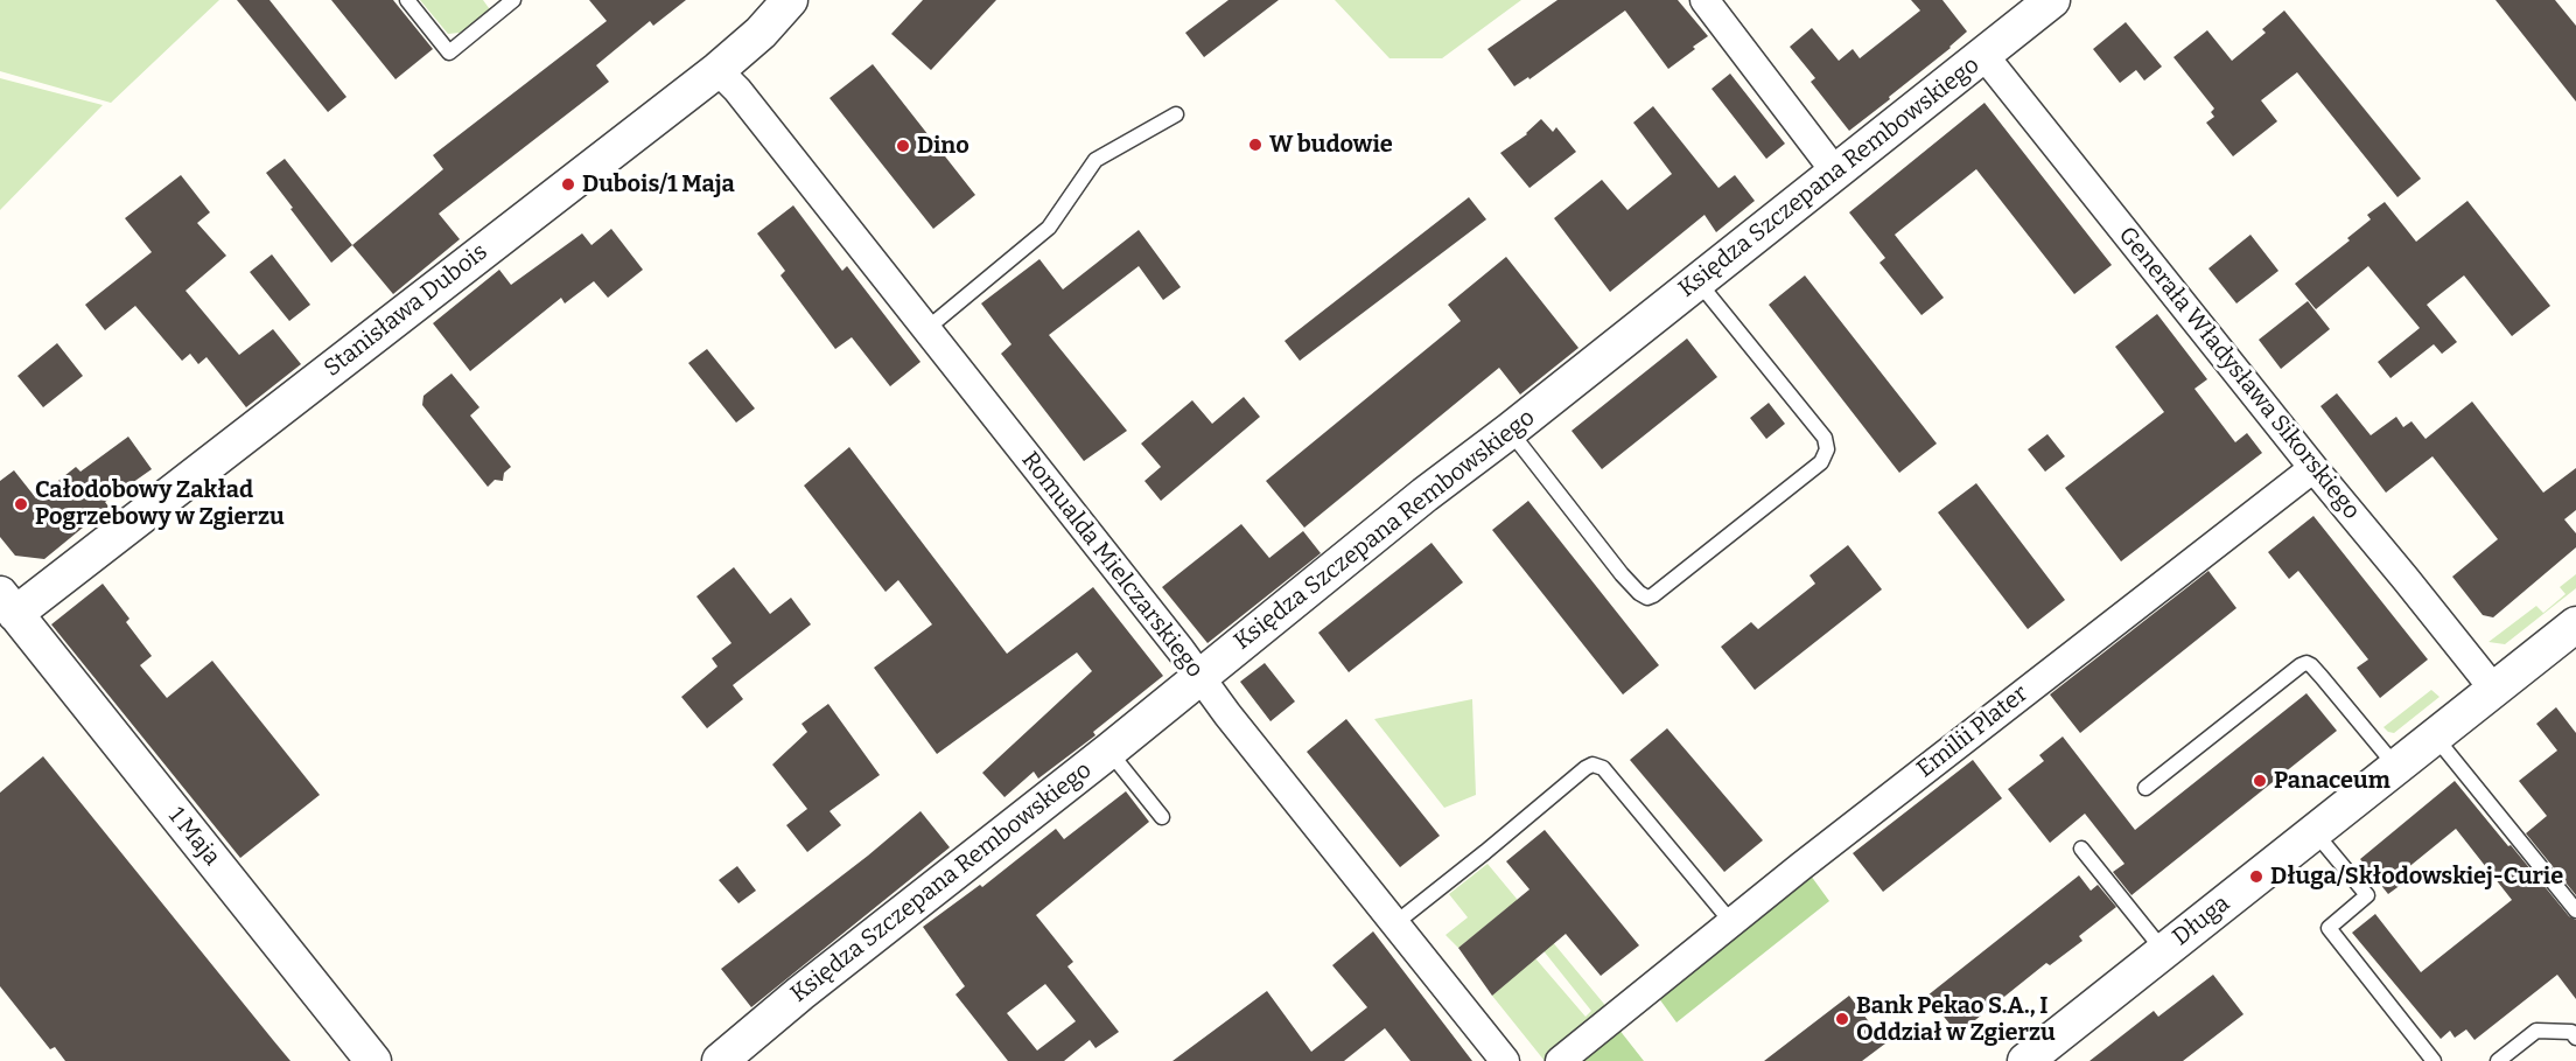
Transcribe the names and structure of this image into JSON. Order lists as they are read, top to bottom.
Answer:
{
  "streets": {
    "street": [
      "Księdza Szczepana Rembowskiego",
      "Stanisława Dubois",
      "Generała Władysława Sikorskiego",
      "Romualda Mielczarskiego",
      "Emilii Plater",
      "1 Maja",
      "Długa"
    ]
  },
  "crossings": [
    ["Księdza Szczepana Rembowskiego", "Generała Władysława Sikorskiego"],
    ["Księdza Szczepana Rembowskiego", "Romualda Mielczarskiego"],
    ["Stanisława Dubois", "Romualda Mielczarskiego"],
    ["Stanisława Dubois", "1 Maja"],
    ["Generała Władysława Sikorskiego", "Emilii Plater"],
    ["Generała Władysława Sikorskiego", "Długa"]
  ],
  "places": [
    "W budowie",
    "Dino",
    "Dubois/1 Maja",
    "Całodobowy Zakład Pogrzebowy w Zgierzu",
    "Panaceum",
    "Długa/Skłodowskiej-Curie",
    "Bank Pekao S.A., I Oddział w Zgierzu"
  ]
}
